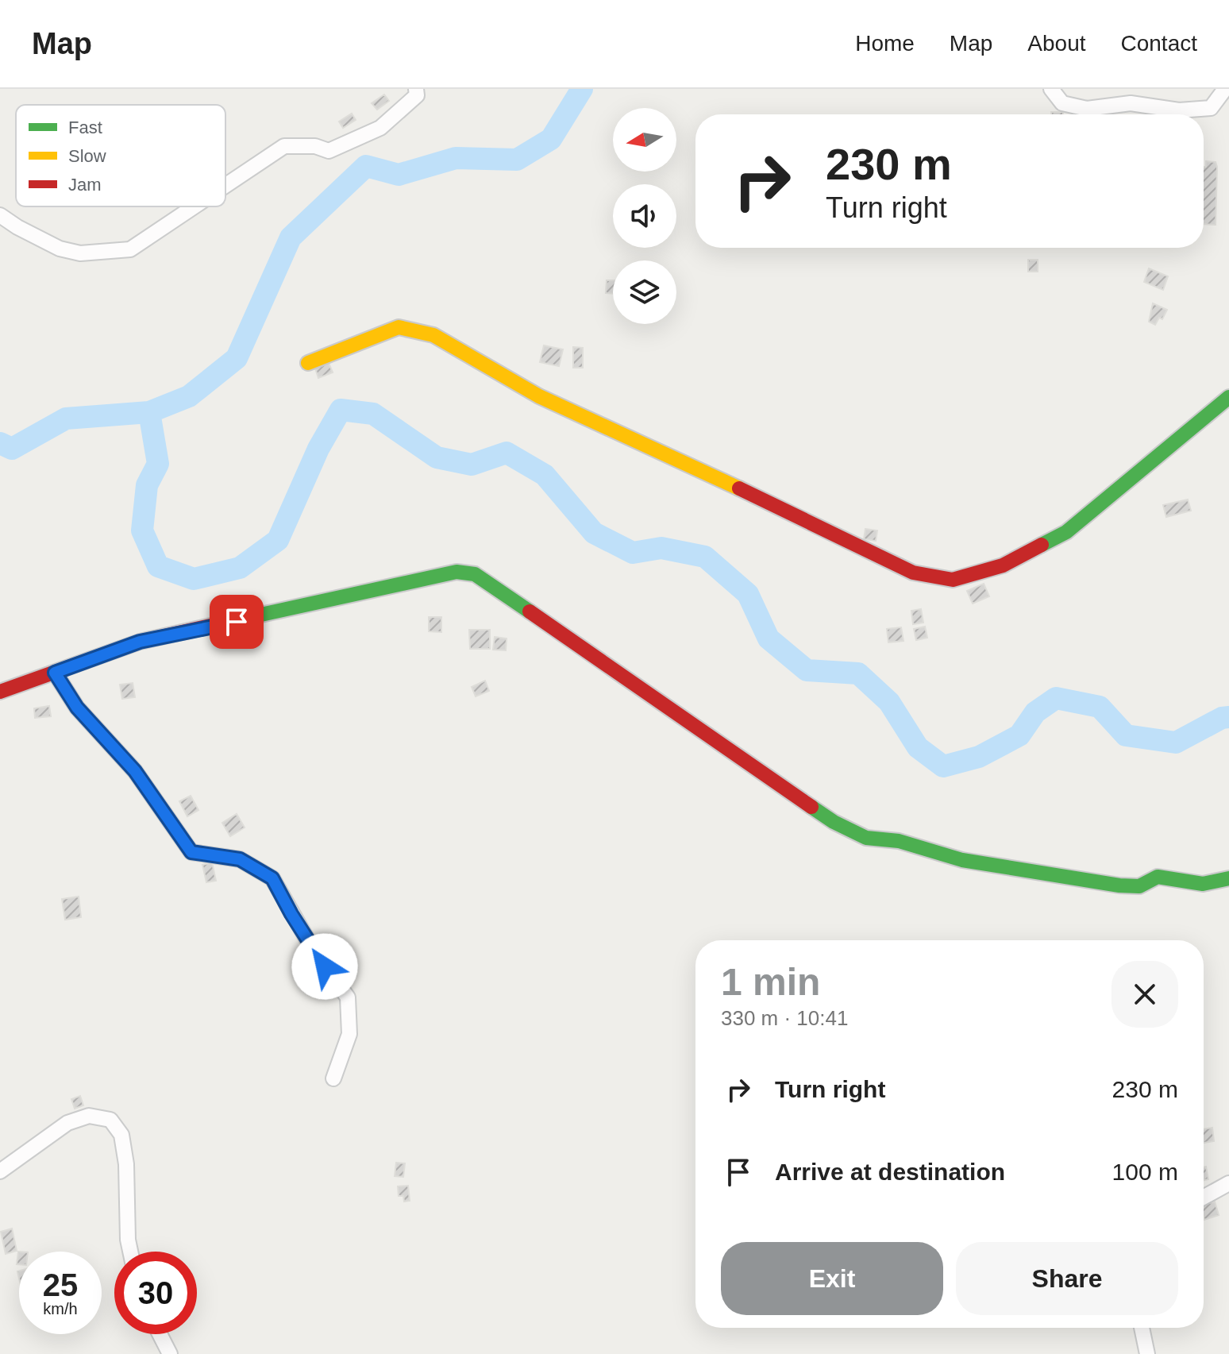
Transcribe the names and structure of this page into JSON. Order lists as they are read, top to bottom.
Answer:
{
  "legend": ["Fast", "Slow", "Jam"],
  "north": "left",
  "page": {
    "header": "Map",
    "nav": [
      "Home",
      "Map",
      "About",
      "Contact"
    ],
    "turn": ["230 m", "Turn right"],
    "heading": ["1 min", "330 m · 10:41"],
    "list": [
      {
        "name": "Turn right",
        "value": "230 m"
      },
      {
        "name": "Arrive at destination",
        "value": "100 m"
      }
    ],
    "buttons": ["Exit", "Share"],
    "speed": "25 km/h",
    "limit": "30"
  }
}
